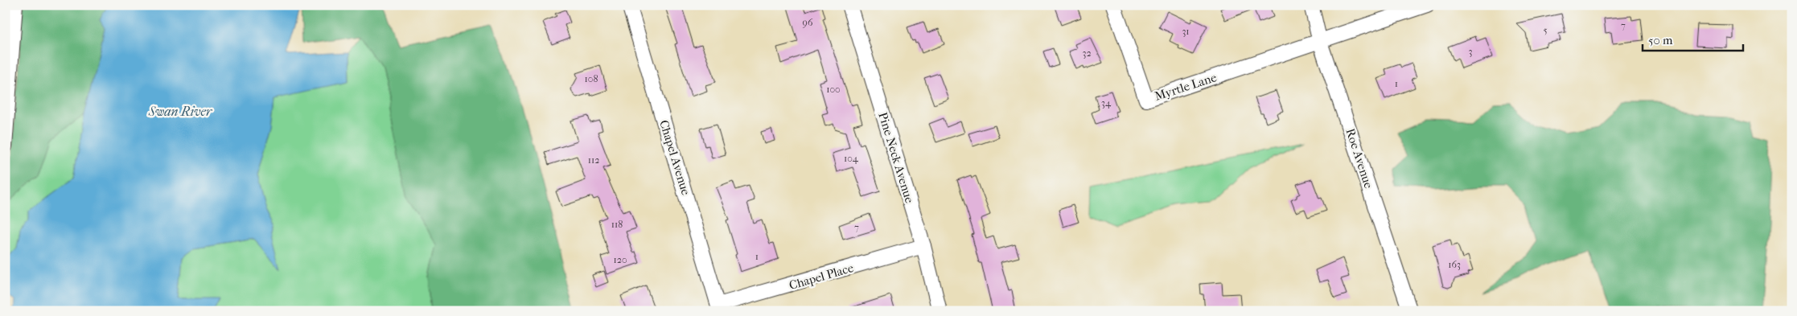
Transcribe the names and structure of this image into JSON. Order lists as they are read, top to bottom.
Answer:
{
  "streets": {
    "street": [
      "Myrtle Lane",
      "Chapel Avenue",
      "Pine Neck Avenue",
      "Roe Avenue",
      "Chapel Place"
    ]
  },
  "crossings": [
    ["Myrtle Lane", "Roe Avenue"],
    ["Chapel Avenue", "Chapel Place"],
    ["Pine Neck Avenue", "Chapel Place"]
  ],
  "water": ["Swan River"],
  "house_numbers": [
    "96",
    "7",
    "5",
    "31",
    "3",
    "32",
    "108",
    "1",
    "100",
    "34",
    "104",
    "112",
    "118",
    "7",
    "1",
    "120",
    "163"
  ],
  "scale_bar": "50 m"
}
